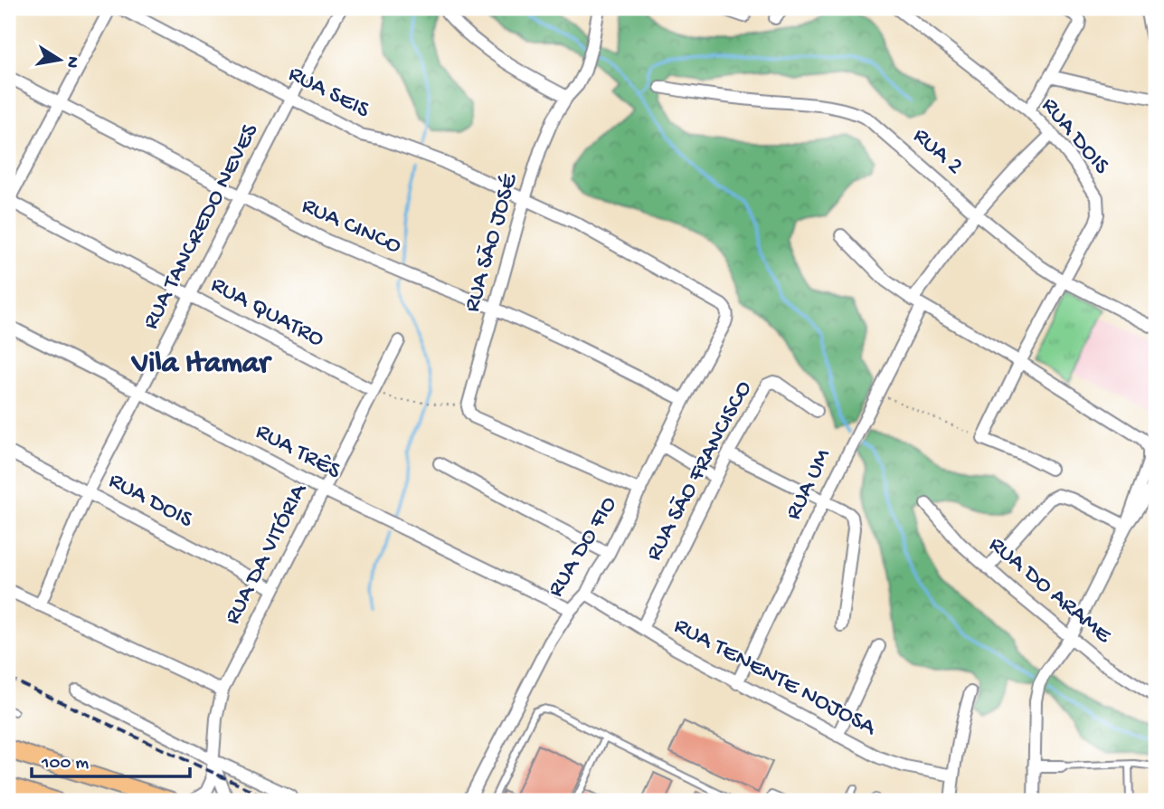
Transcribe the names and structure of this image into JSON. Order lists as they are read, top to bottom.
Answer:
{
  "streets": {
    "street": [
      "RUA SEIS",
      "RUA DOIS",
      "RUA 2",
      "RUA TANCREDO NEVES",
      "RUA CINCO",
      "RUA SÃO JOSÉ",
      "RUA QUATRO",
      "RUA TRÊS",
      "RUA SÃO FRANCISCO",
      "RUA UM",
      "RUA DO FIO",
      "RUA DA VITÓRIA",
      "RUA DO ARAME",
      "RUA TENENTE NOJOSA"
    ]
  },
  "crossings": [
    ["RUA SEIS", "RUA TANCREDO NEVES"],
    ["RUA SEIS", "RUA SÃO JOSÉ"],
    ["RUA SEIS", "RUA DO FIO"],
    ["RUA DOIS", "RUA 2"],
    ["RUA DOIS", "RUA TANCREDO NEVES"],
    ["RUA DOIS", "RUA UM"],
    ["RUA DOIS", "RUA DA VITÓRIA"],
    ["RUA 2", "RUA UM"],
    ["RUA TANCREDO NEVES", "RUA CINCO"],
    ["RUA TANCREDO NEVES", "RUA QUATRO"],
    ["RUA TANCREDO NEVES", "RUA TRÊS"],
    ["RUA CINCO", "RUA SÃO JOSÉ"],
    ["RUA CINCO", "RUA DO FIO"],
    ["RUA QUATRO", "RUA DA VITÓRIA"],
    ["RUA TRÊS", "RUA DO FIO"],
    ["RUA TRÊS", "RUA DA VITÓRIA"],
    ["RUA SÃO FRANCISCO", "RUA TENENTE NOJOSA"],
    ["RUA UM", "RUA TENENTE NOJOSA"],
    ["RUA DO FIO", "RUA TENENTE NOJOSA"]
  ],
  "districts": ["Vila Itamar"],
  "scale_bar": "100 m",
  "north": "right"
}
